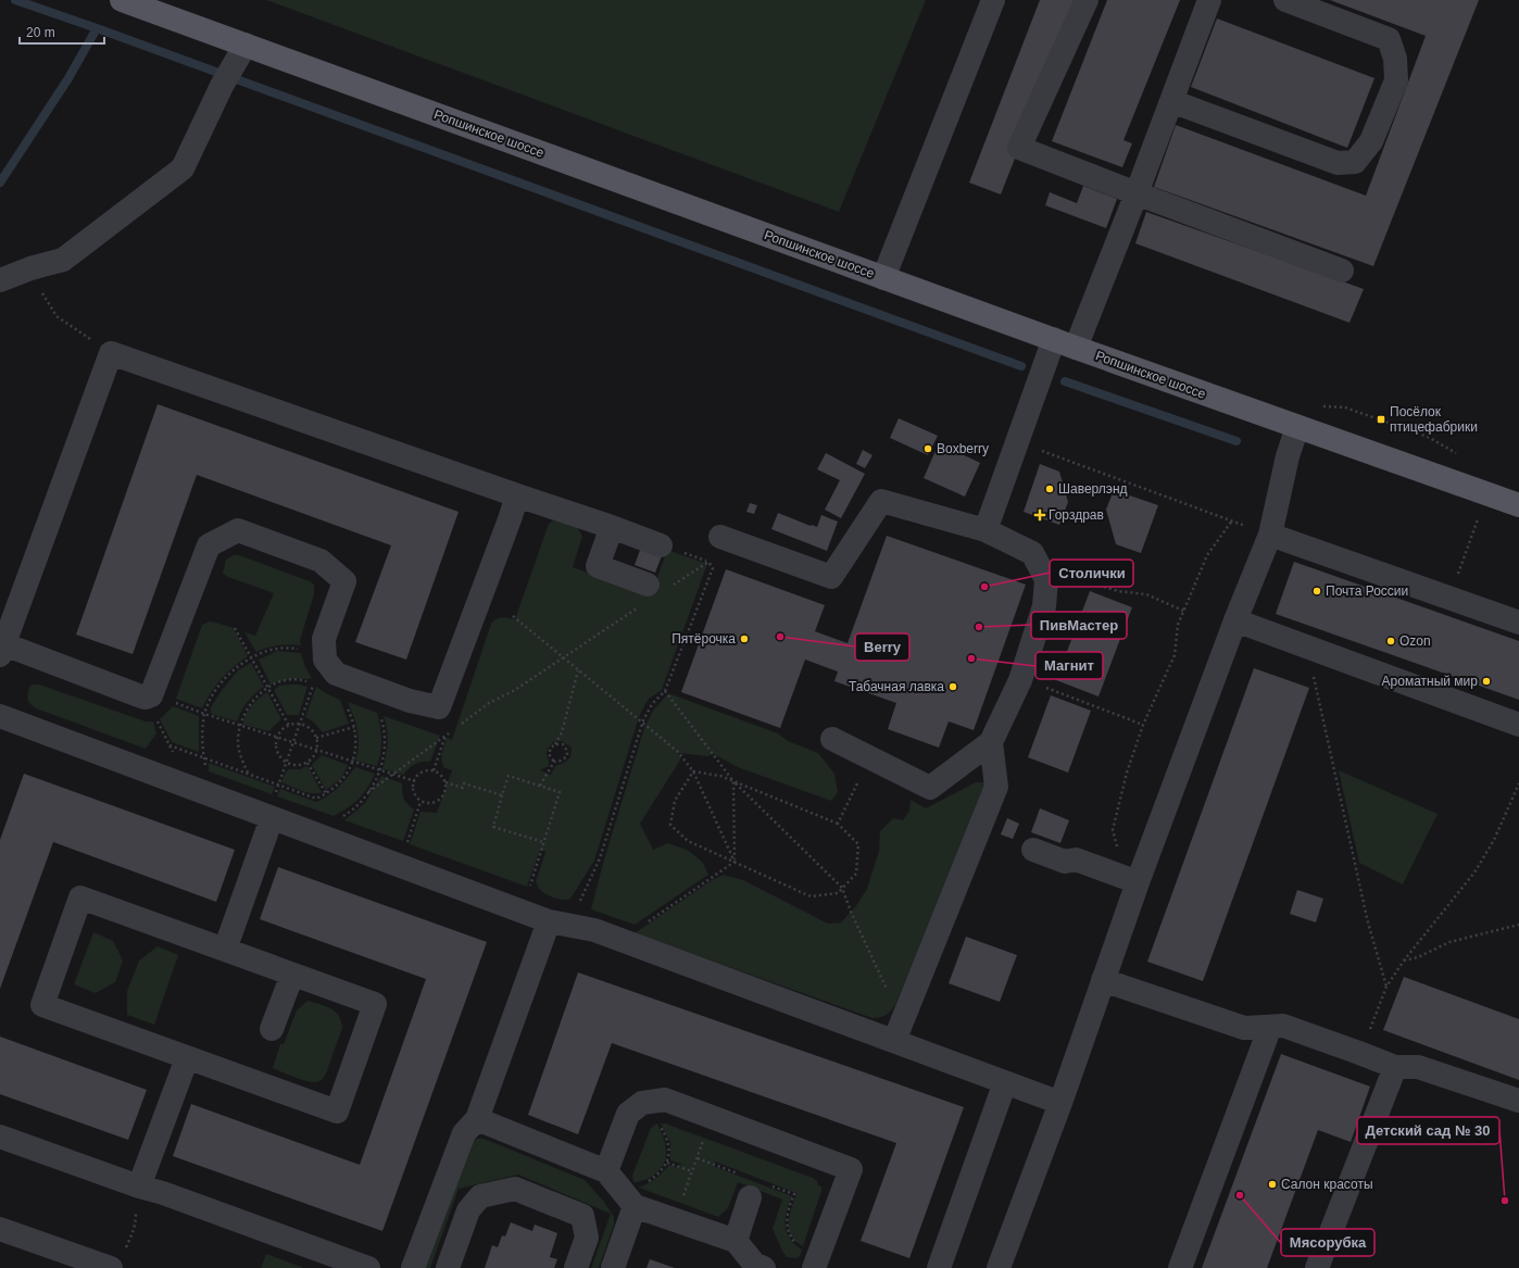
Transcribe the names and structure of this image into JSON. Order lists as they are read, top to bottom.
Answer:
{
  "streets": {
    "main road": ["Ропшинское шоссе"]
  },
  "places": {
    "transit": ["Посёлок птицефабрики"],
    "other": [
      "Boxberry",
      "Шаверлэнд",
      "Столички",
      "Почта России",
      "ПивМастер",
      "Berry",
      "Пятёрочка",
      "Ozon",
      "Магнит",
      "Ароматный мир",
      "Табачная лавка",
      "Салон красоты",
      "Мясорубка",
      "Детский сад № 30"
    ],
    "health": ["Горздрав"]
  },
  "scale_bar": "20 m"
}
